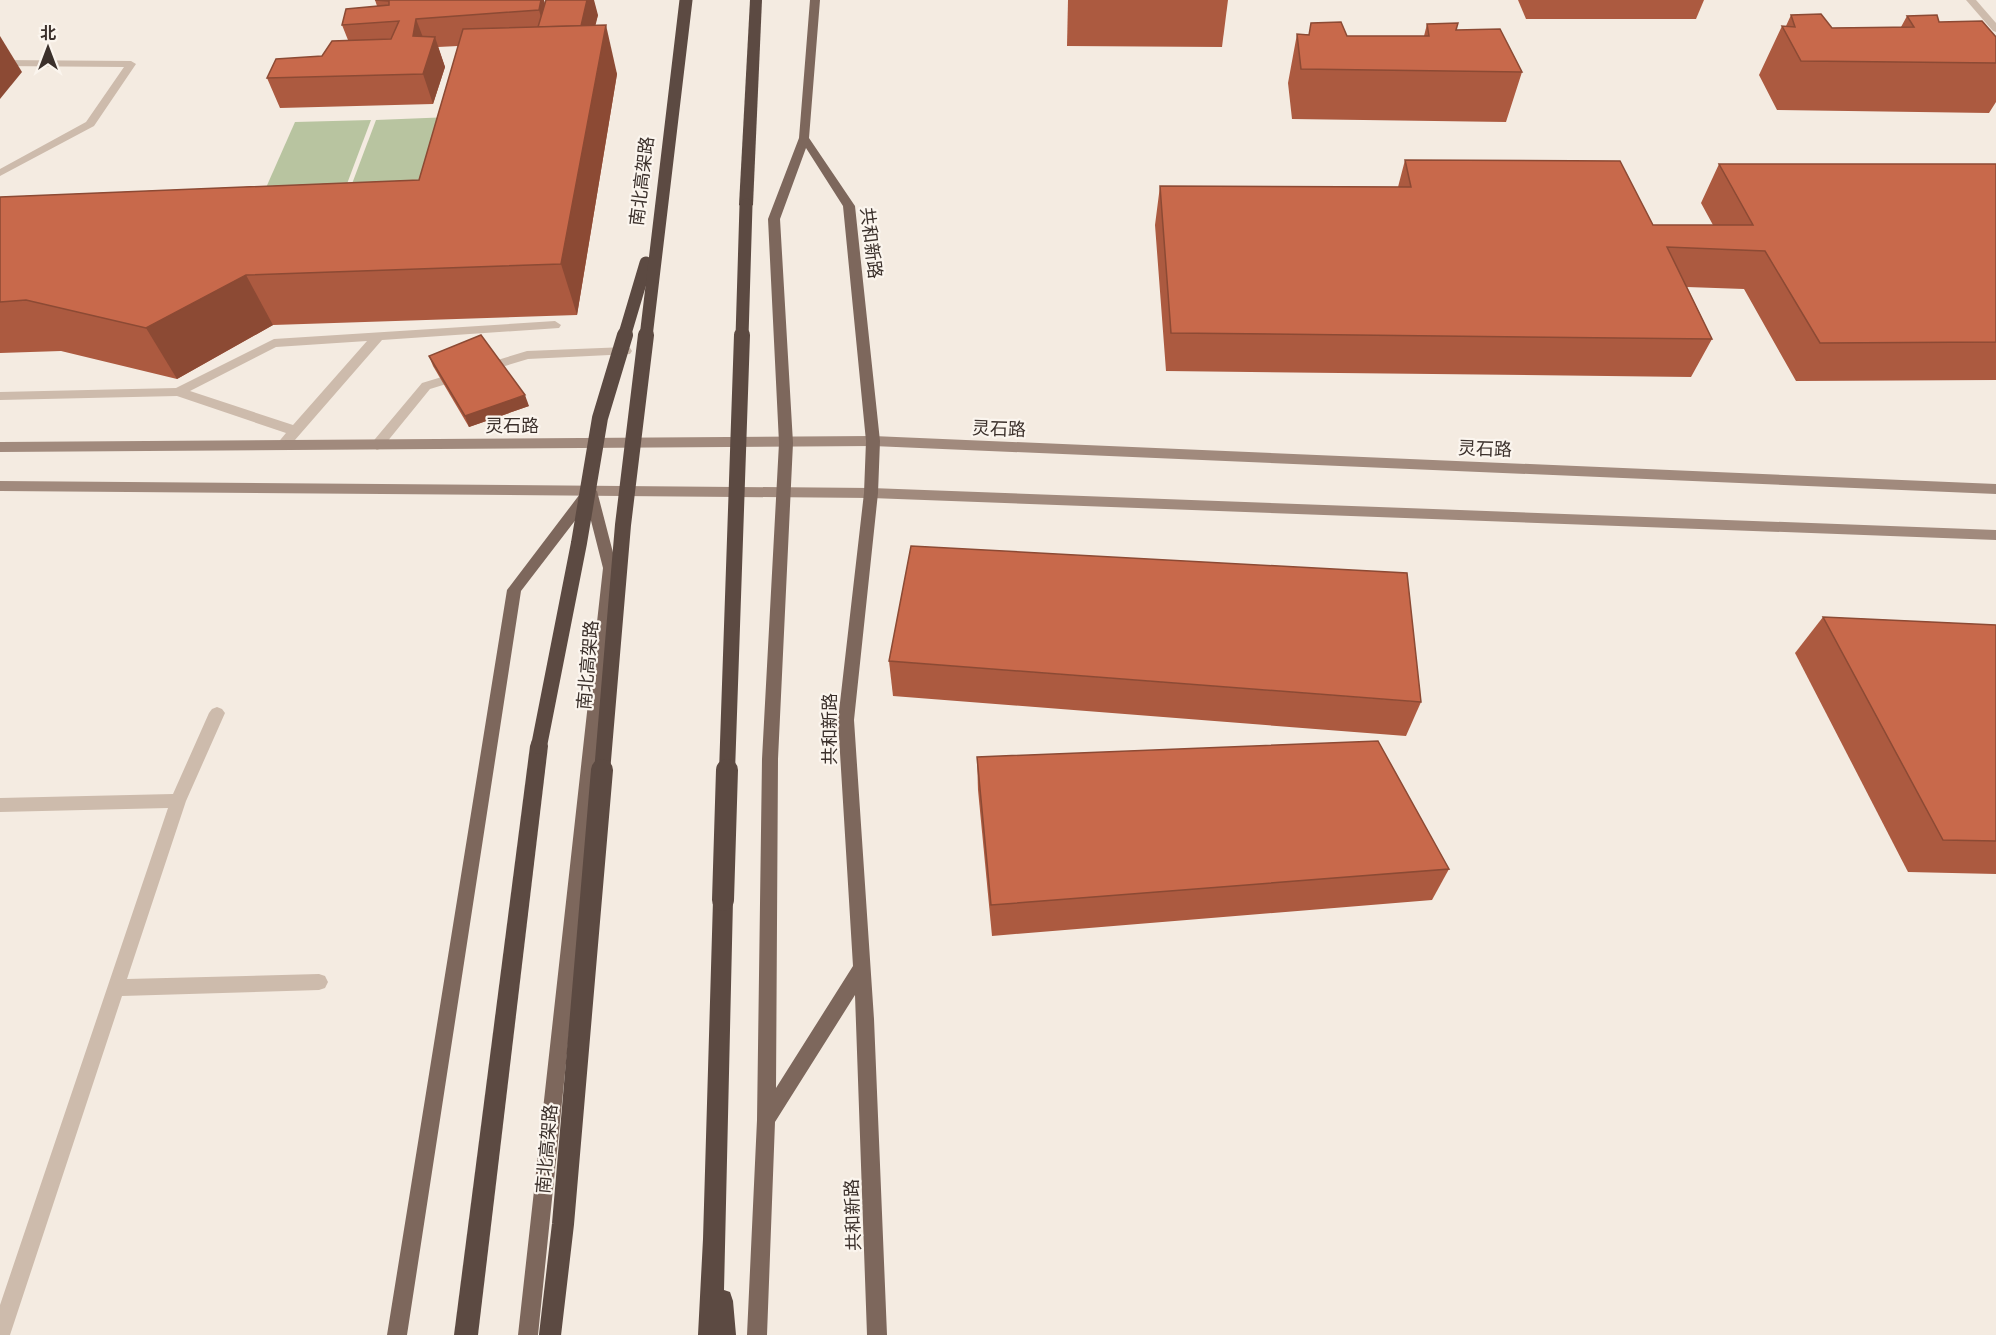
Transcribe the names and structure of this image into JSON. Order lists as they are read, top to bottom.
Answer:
{
  "streets": {
    "highway": ["南北高架路"],
    "main road": ["共和新路", "灵石路"]
  },
  "crossings": [
    ["共和新路", "灵石路"]
  ],
  "north": "top"
}
